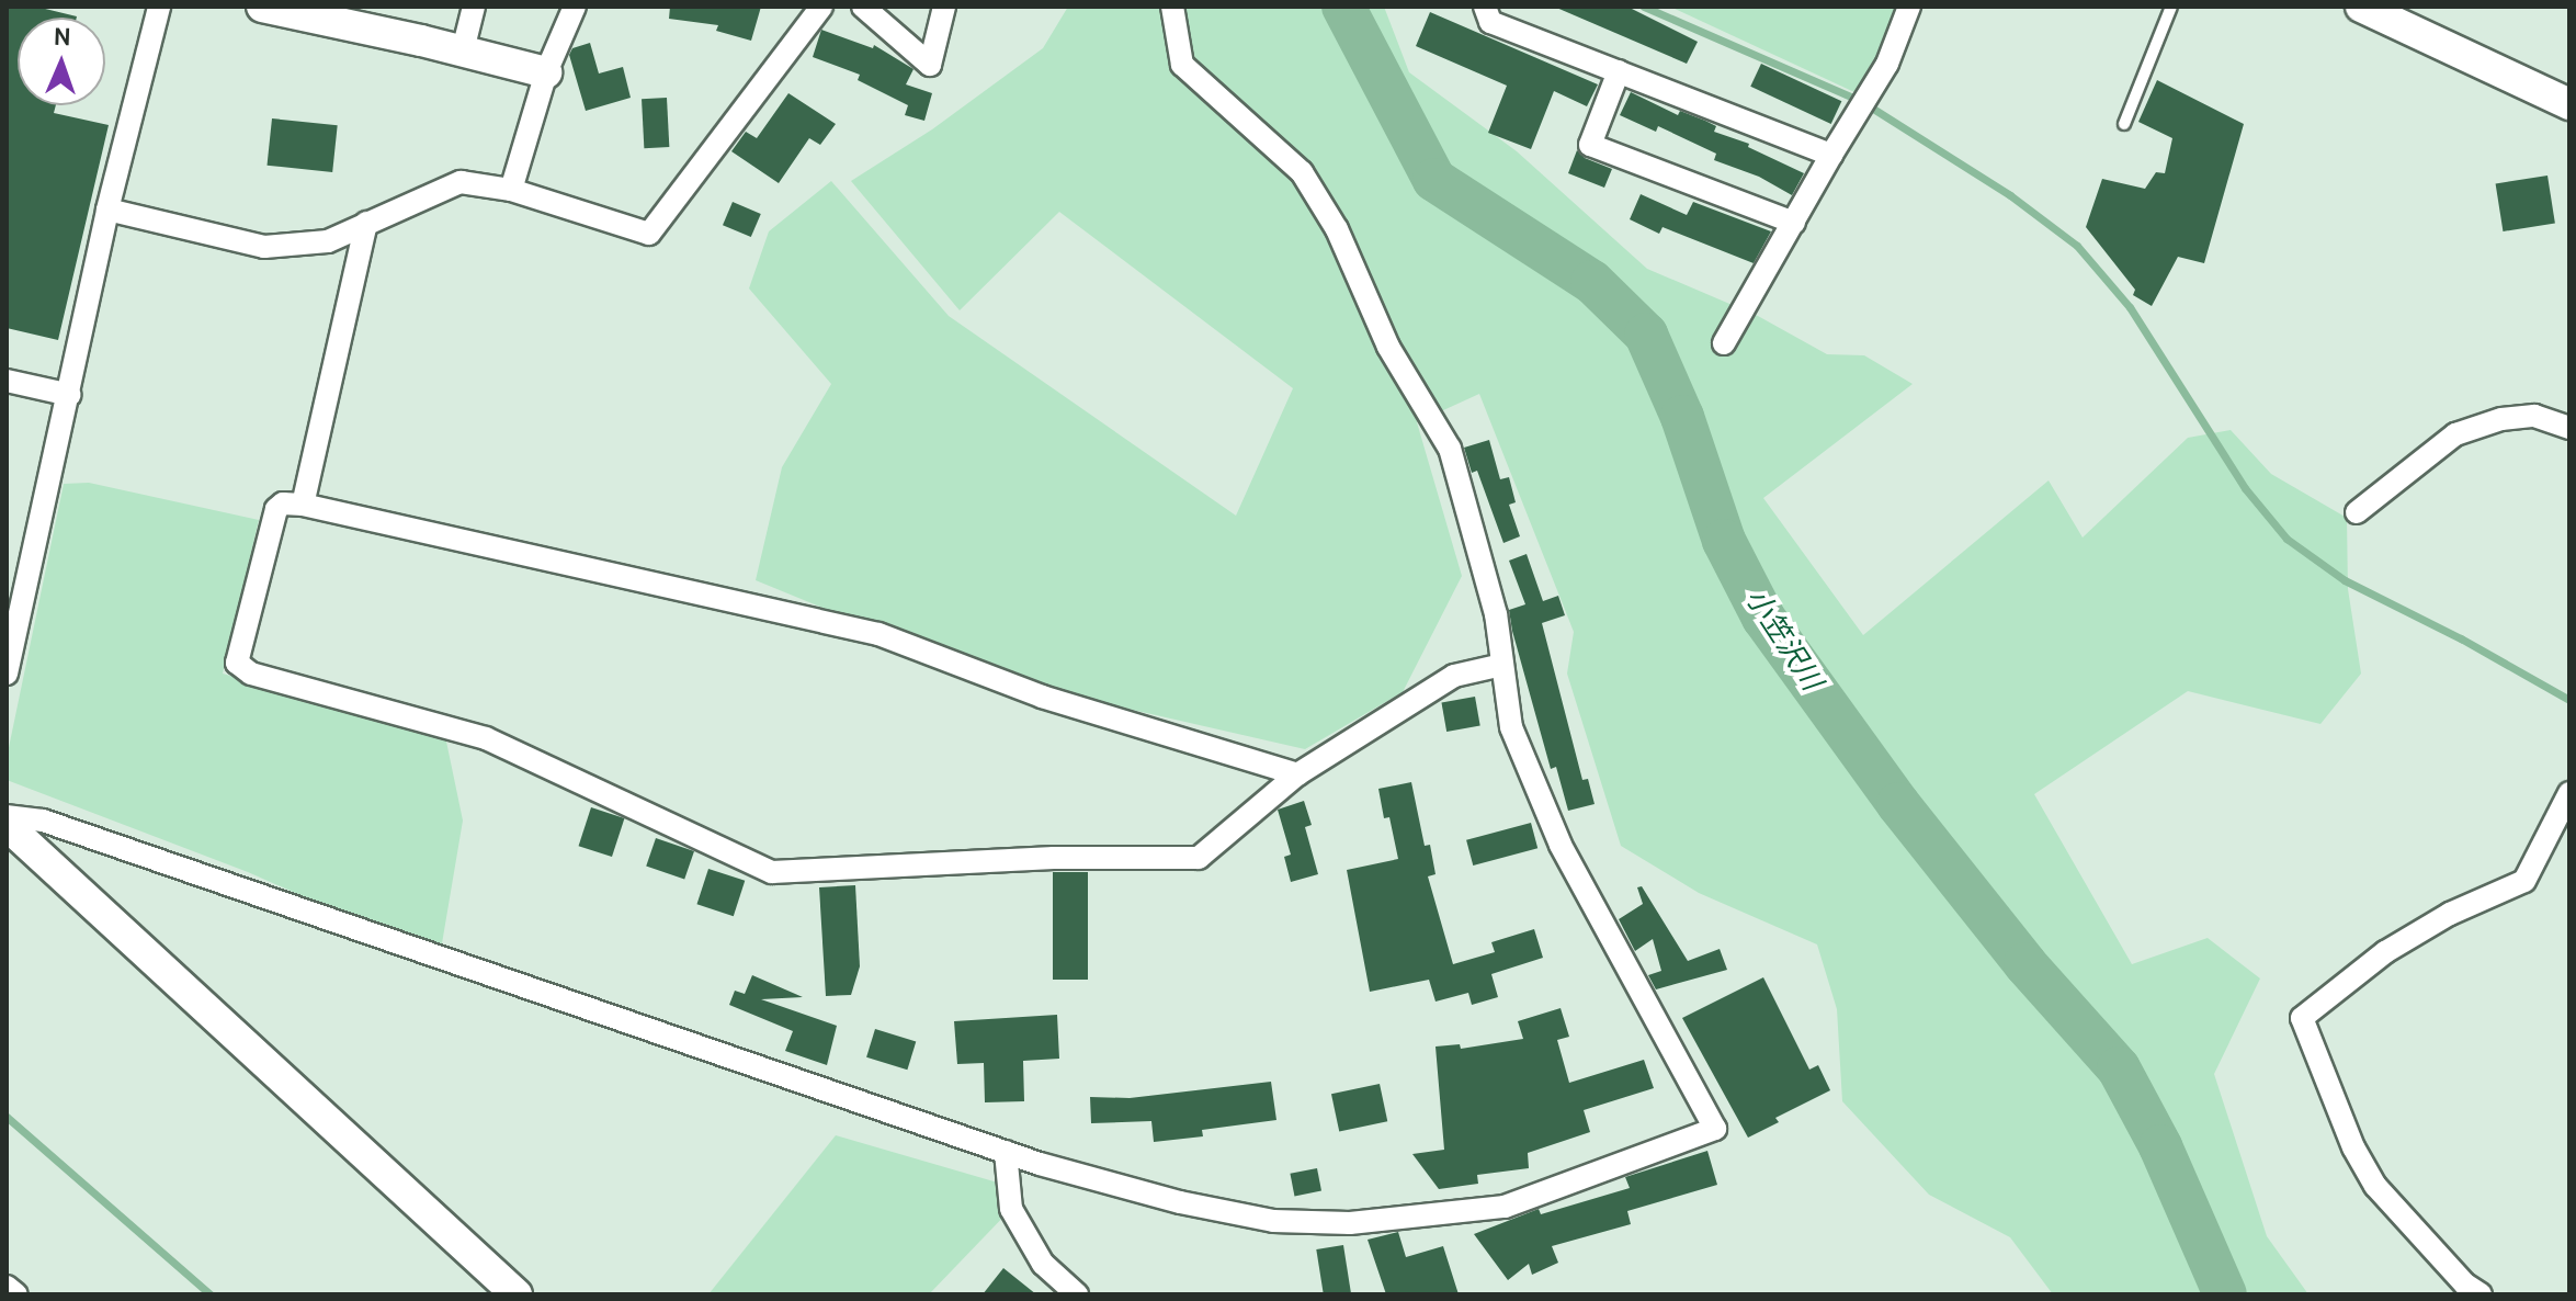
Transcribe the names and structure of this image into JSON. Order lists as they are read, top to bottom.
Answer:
{
  "water": ["小笠沢川"],
  "north": "top"
}
